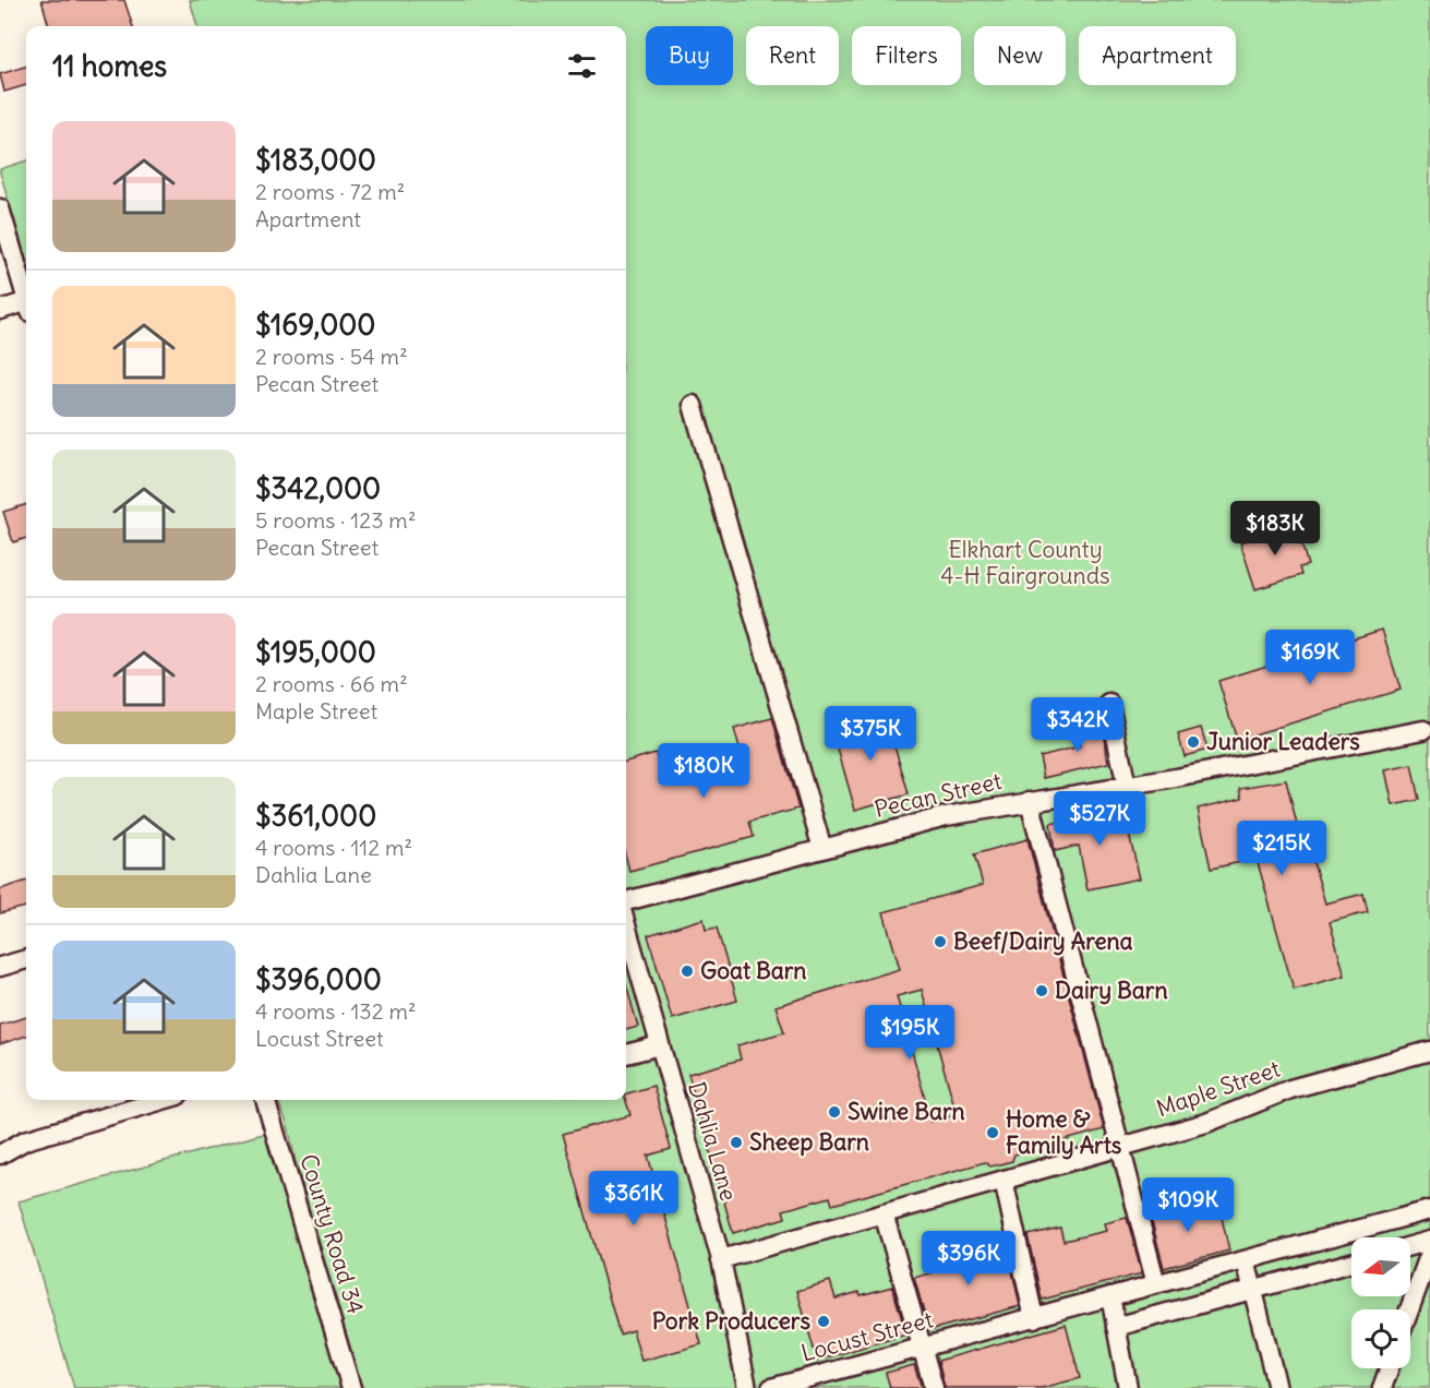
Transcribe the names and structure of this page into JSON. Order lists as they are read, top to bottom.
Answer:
{
  "streets": {
    "street": [
      "Pecan Street",
      "Maple Street",
      "Dahlia Lane",
      "County Road 34",
      "Locust Street"
    ]
  },
  "crossings": [
    ["Maple Street", "Dahlia Lane"]
  ],
  "parks": ["Elkhart County 4-H Fairgrounds"],
  "places": [
    "Junior Leaders",
    "Beef/Dairy Arena",
    "Goat Barn",
    "Dairy Barn",
    "Swine Barn",
    "Home & Family Arts",
    "Sheep Barn",
    "Pork Producers"
  ],
  "north": "left",
  "page": {
    "chip": [
      "Buy",
      "Rent",
      "Filters",
      "New",
      "Apartment"
    ],
    "heading": "11 homes",
    "list": [
      {
        "name": "$183,000",
        "note": "2 rooms · 72 m² · Apartment"
      },
      {
        "name": "$169,000",
        "note": "2 rooms · 54 m² · Pecan Street"
      },
      {
        "name": "$342,000",
        "note": "5 rooms · 123 m² · Pecan Street"
      },
      {
        "name": "$195,000",
        "note": "2 rooms · 66 m² · Maple Street"
      },
      {
        "name": "$361,000",
        "note": "4 rooms · 112 m² · Dahlia Lane"
      },
      {
        "name": "$396,000",
        "note": "4 rooms · 132 m² · Locust Street"
      }
    ],
    "price": [
      "$183K",
      "$169K",
      "$342K",
      "$375K",
      "$180K",
      "$527K",
      "$215K",
      "$195K",
      "$361K",
      "$109K",
      "$396K"
    ]
  }
}
